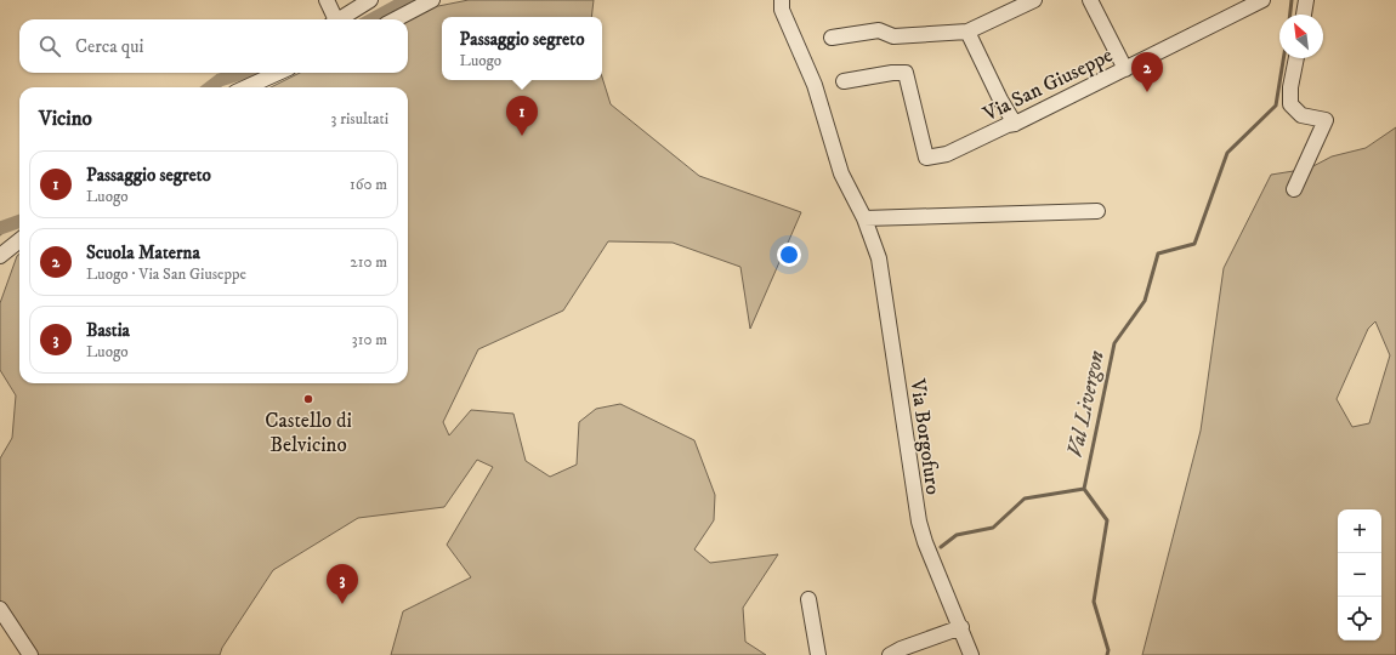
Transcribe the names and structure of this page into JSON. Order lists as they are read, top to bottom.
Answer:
{
  "streets": {
    "street": ["Via San Giuseppe", "Via Borgofuro"]
  },
  "water": ["Val Livergon"],
  "places": ["Castello di Belvicino"],
  "north": "top left",
  "page": {
    "popup": ["Passaggio segreto", "Luogo"],
    "search": "Cerca qui",
    "pins": ["2", "1", "3"],
    "heading": ["Vicino", "3 risultati"],
    "list": [
      {
        "mark": "1",
        "name": "Passaggio segreto",
        "note": "Luogo",
        "value": "160 m"
      },
      {
        "mark": "2",
        "name": "Scuola Materna",
        "note": "Luogo · Via San Giuseppe",
        "value": "210 m"
      },
      {
        "mark": "3",
        "name": "Bastia",
        "note": "Luogo",
        "value": "310 m"
      }
    ],
    "map_buttons": ["+", "−"]
  }
}
